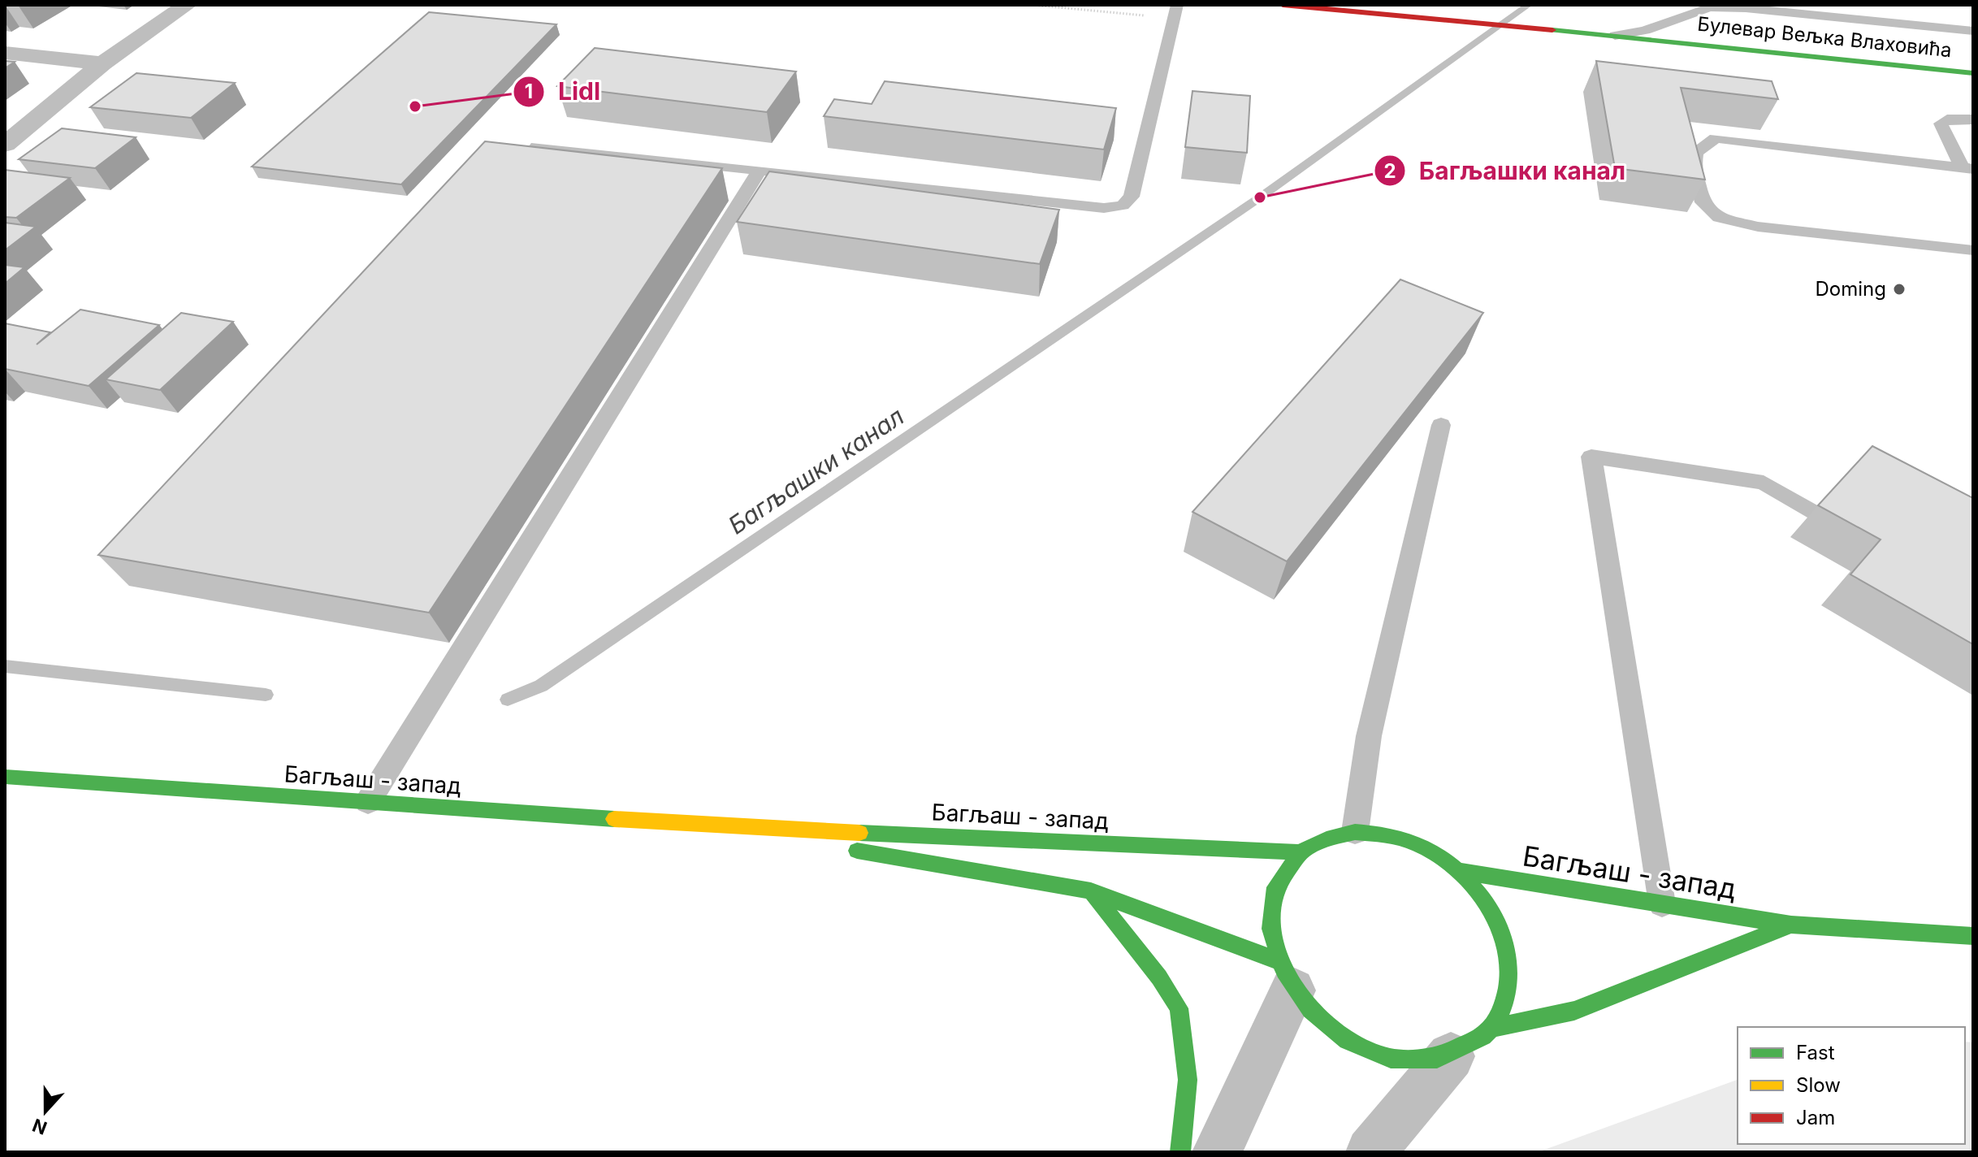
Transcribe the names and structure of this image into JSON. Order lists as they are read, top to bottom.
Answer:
{
  "streets": {
    "street": ["Булевар Вељка Влаховића", "Багљаш - запад"]
  },
  "water": ["Багљашки канал"],
  "places": ["Lidl", "Багљашки канал", "Doming"],
  "legend": ["Fast", "Slow", "Jam"],
  "north": "bottom"
}
